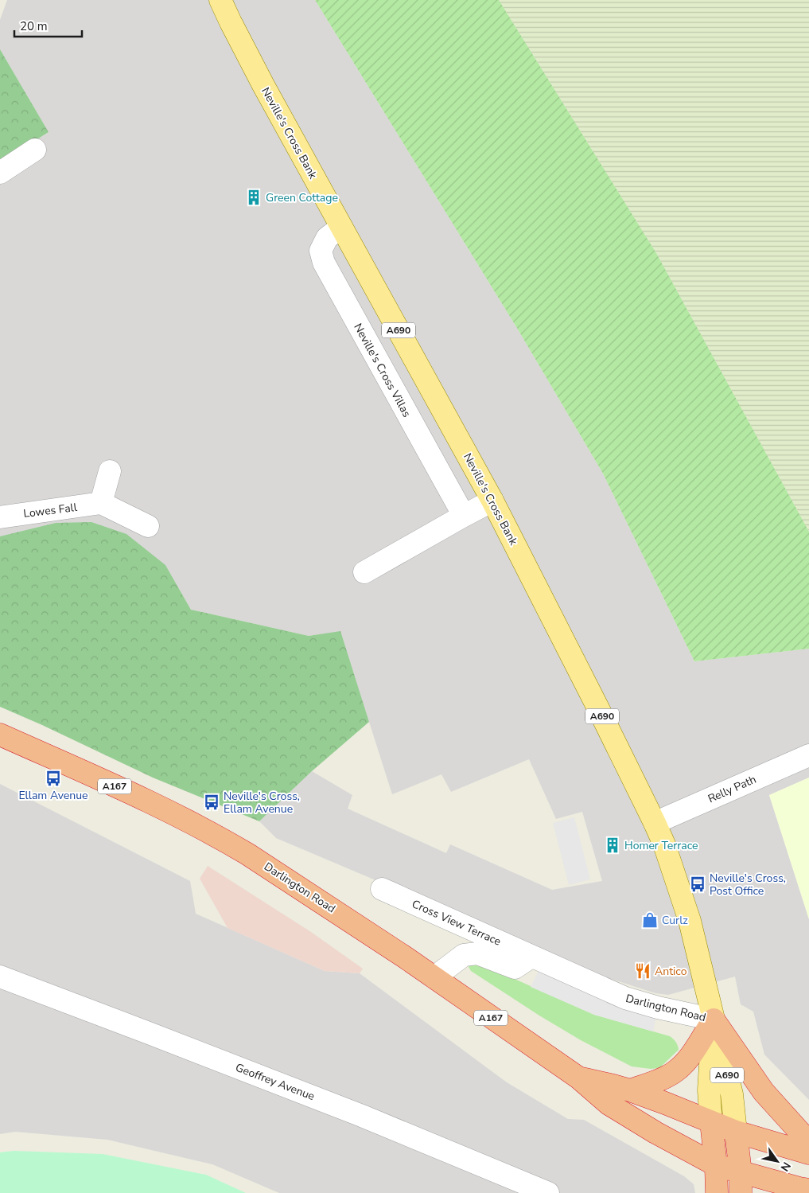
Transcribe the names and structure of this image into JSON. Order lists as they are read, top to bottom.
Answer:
{
  "streets": {
    "highway": ["A690", "A167", "Darlington Road"],
    "main road": ["Neville's Cross Bank"],
    "street": [
      "Neville's Cross Villas",
      "Lowes Fall",
      "Relly Path",
      "Cross View Terrace",
      "Geoffrey Avenue"
    ]
  },
  "crossings": [
    ["Neville's Cross Bank", "A690"],
    ["Neville's Cross Bank", "Neville's Cross Villas"],
    ["Neville's Cross Bank", "A167"],
    ["Neville's Cross Bank", "Relly Path"],
    ["Neville's Cross Bank", "Darlington Road"],
    ["A690", "A167"],
    ["A690", "Darlington Road"],
    ["A167", "Darlington Road"],
    ["Darlington Road", "Cross View Terrace"]
  ],
  "places": {
    "building": ["Green Cottage", "Homer Terrace"],
    "bus stop": ["Ellam Avenue", "Neville's Cross, Ellam Avenue", "Neville's Cross, Post Office"],
    "shop": ["Curlz"],
    "restaurant": ["Antico"]
  },
  "scale_bar": "20 m",
  "north": "bottom right"
}
